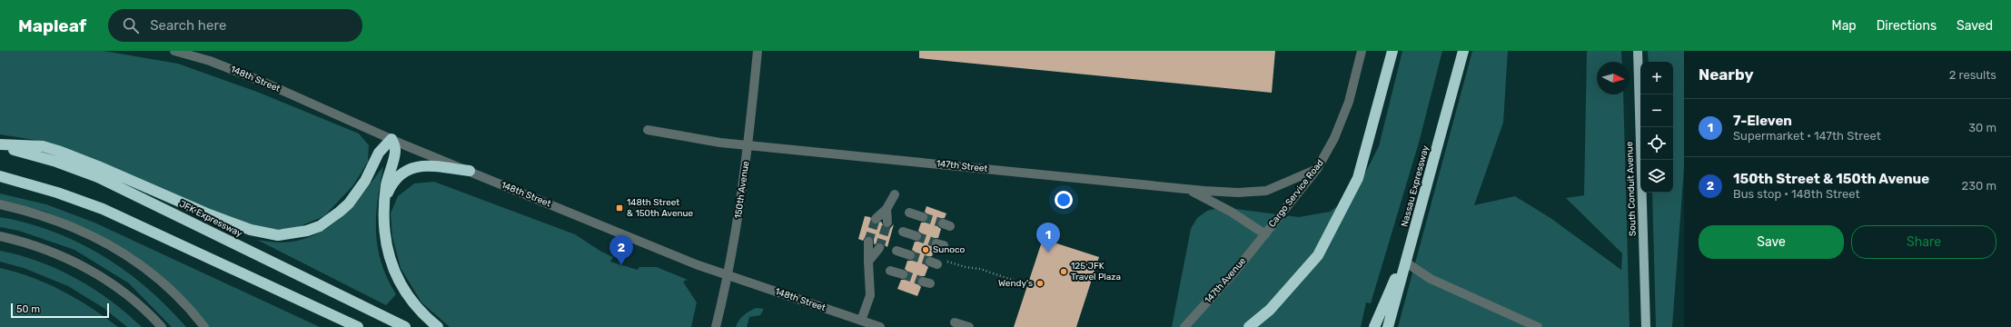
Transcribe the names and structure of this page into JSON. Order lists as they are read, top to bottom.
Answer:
{
  "streets": {
    "highway": ["Nassau Expressway", "JFK Expressway"],
    "main road": ["South Conduit Avenue"],
    "street": [
      "148th Street",
      "147th Street",
      "150th Avenue",
      "Cargo Service Road",
      "147th Avenue"
    ]
  },
  "crossings": [
    ["148th Street", "150th Avenue"],
    ["147th Street", "150th Avenue"],
    ["147th Street", "Cargo Service Road"],
    ["147th Street", "147th Avenue"],
    ["Cargo Service Road", "147th Avenue"]
  ],
  "places": {
    "transit": ["148th Street & 150th Avenue"],
    "other": ["Sunoco", "125 JFK Travel Plaza", "Wendy's"]
  },
  "scale_bar": "50 m",
  "north": "right",
  "page": {
    "header": "Mapleaf",
    "search": "Search here",
    "nav": ["Map", "Directions", "Saved"],
    "heading": ["Nearby", "2 results"],
    "map_buttons": ["+", "−"],
    "list": [
      {
        "mark": "1",
        "name": "7-Eleven",
        "note": "Supermarket · 147th Street",
        "value": "30 m"
      },
      {
        "mark": "2",
        "name": "150th Street & 150th Avenue",
        "note": "Bus stop · 148th Street",
        "value": "230 m"
      }
    ],
    "buttons": ["Save", "Share"],
    "pins": ["1", "2"],
    "scale": "50 m"
  }
}
